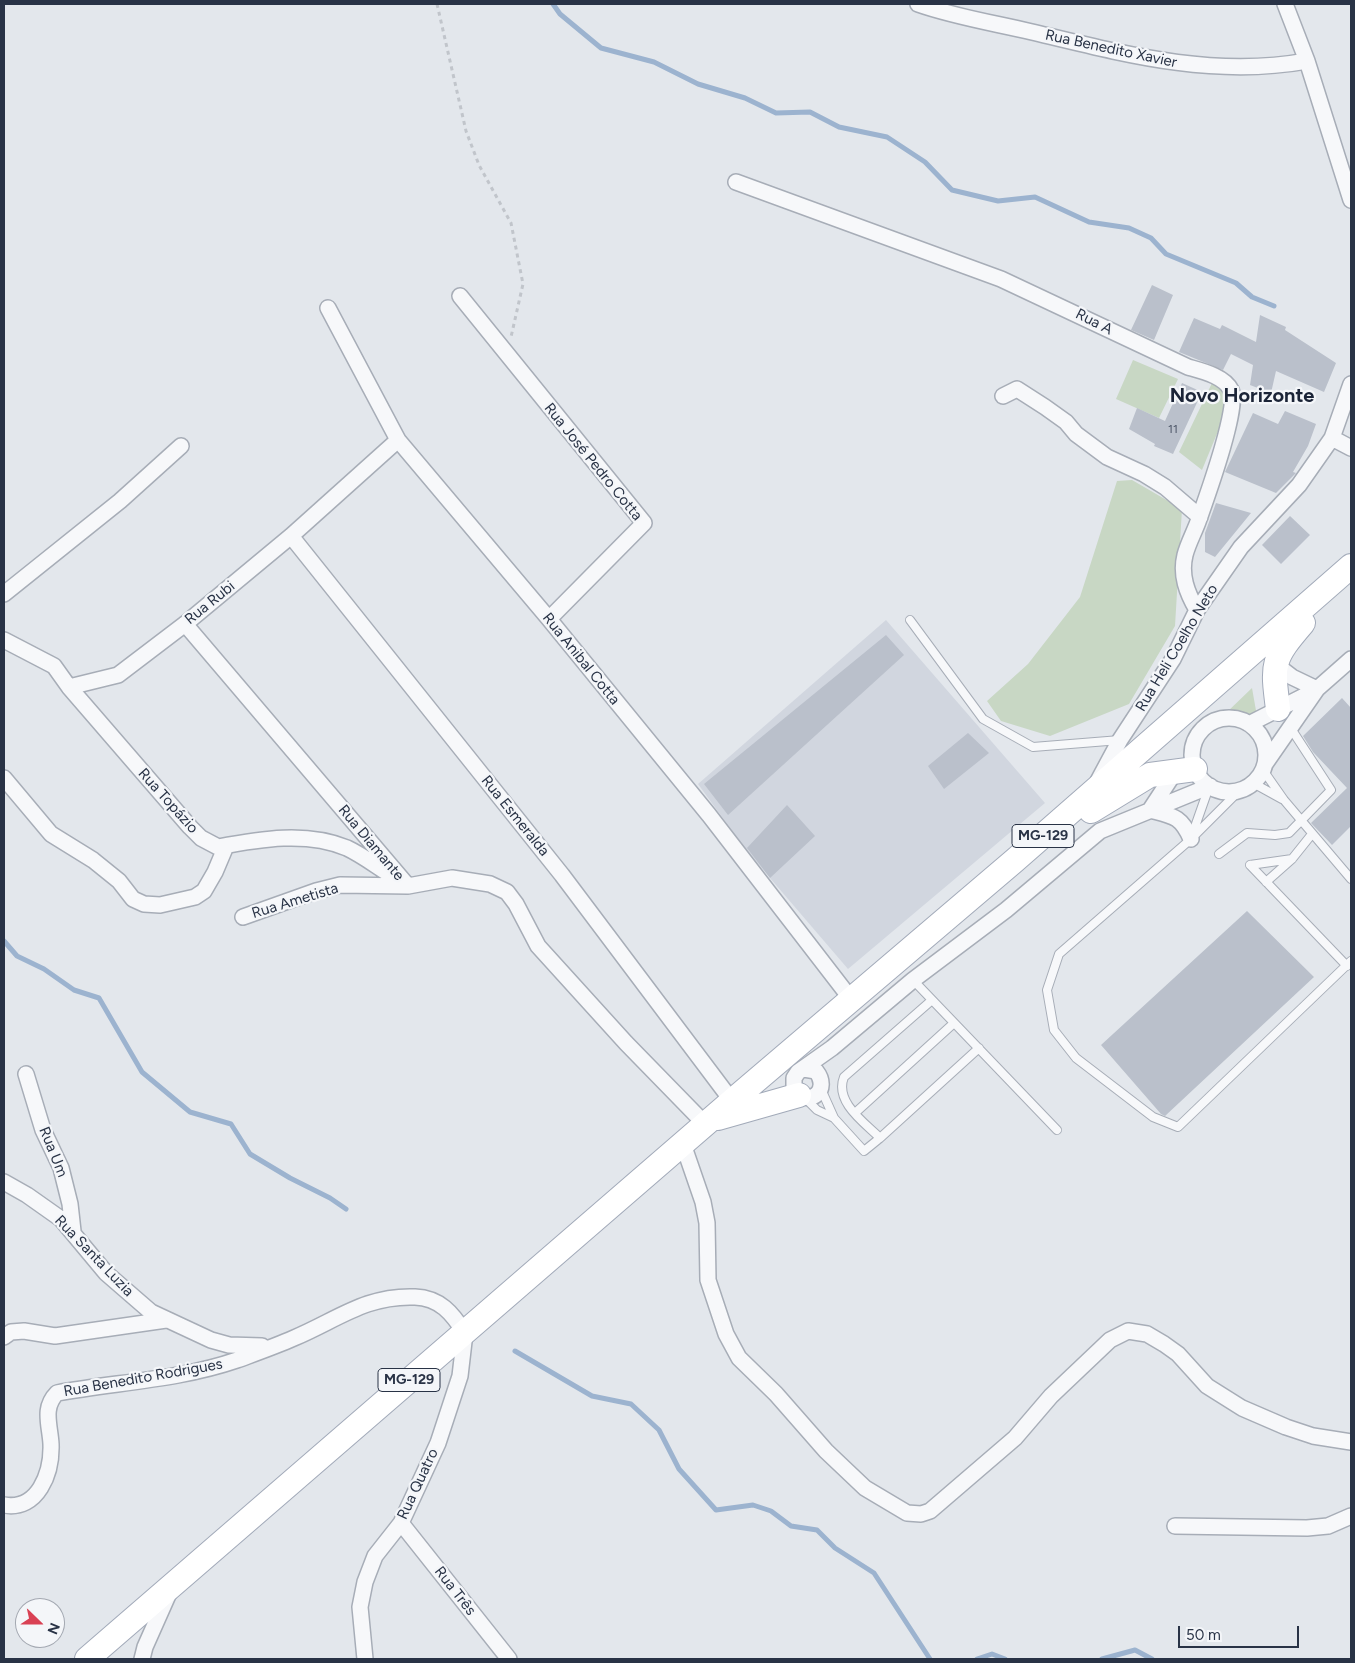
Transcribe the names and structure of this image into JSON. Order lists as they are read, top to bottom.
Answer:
{
  "streets": {
    "main road": ["MG-129"],
    "street": [
      "Rua Benedito Xavier",
      "Rua A",
      "Rua José Pedro Cotta",
      "Rua Rubi",
      "Rua Heli Coelho Neto",
      "Rua Anibal Cotta",
      "Rua Topázio",
      "Rua Esmeralda",
      "Rua Diamante",
      "Rua Ametista",
      "Rua Um",
      "Rua Santa Luzia",
      "Rua Benedito Rodrigues",
      "Rua Quatro",
      "Rua Três"
    ]
  },
  "crossings": [
    ["Rua A", "Rua Heli Coelho Neto"],
    ["Rua José Pedro Cotta", "Rua Anibal Cotta"],
    ["Rua Rubi", "Rua Anibal Cotta"],
    ["Rua Rubi", "Rua Topázio"],
    ["Rua Rubi", "Rua Esmeralda"],
    ["Rua Rubi", "Rua Diamante"],
    ["Rua Heli Coelho Neto", "MG-129"],
    ["Rua Anibal Cotta", "MG-129"],
    ["Rua Topázio", "Rua Diamante"],
    ["Rua Topázio", "Rua Ametista"],
    ["Rua Esmeralda", "MG-129"],
    ["MG-129", "Rua Diamante"],
    ["MG-129", "Rua Benedito Rodrigues"],
    ["MG-129", "Rua Quatro"],
    ["Rua Diamante", "Rua Ametista"],
    ["Rua Um", "Rua Santa Luzia"],
    ["Rua Santa Luzia", "Rua Benedito Rodrigues"],
    ["Rua Benedito Rodrigues", "Rua Quatro"],
    ["Rua Quatro", "Rua Três"]
  ],
  "districts": ["Novo Horizonte"],
  "house_numbers": ["11"],
  "scale_bar": "50 m",
  "north": "right"
}
